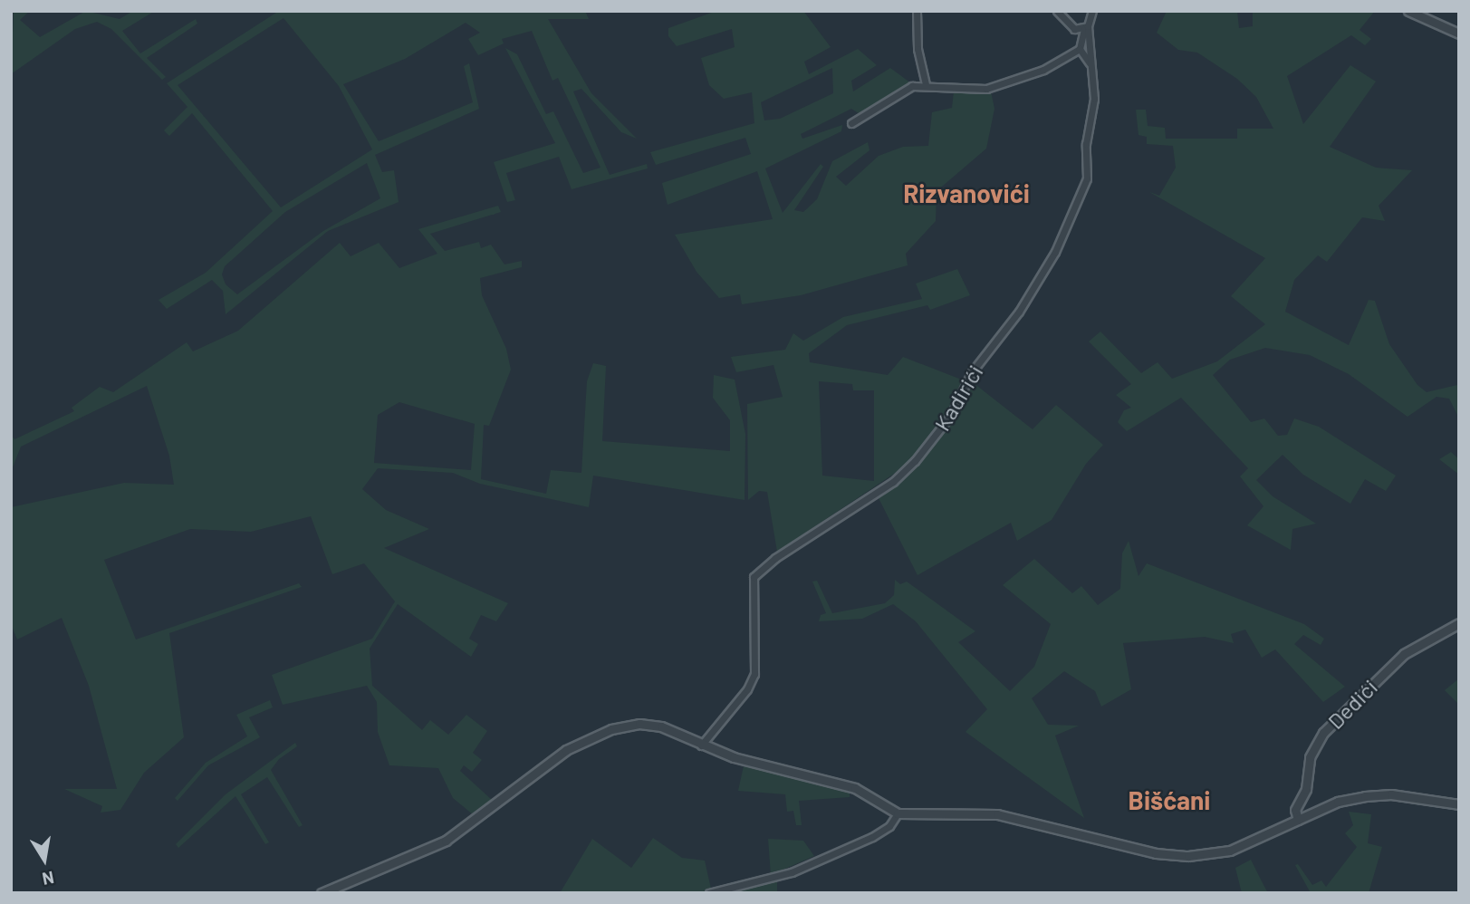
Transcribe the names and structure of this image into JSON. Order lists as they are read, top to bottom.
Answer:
{
  "streets": {
    "street": ["Kadirići", "Dedići"]
  },
  "districts": ["Rizvanovići", "Bišćani"],
  "north": "bottom"
}
